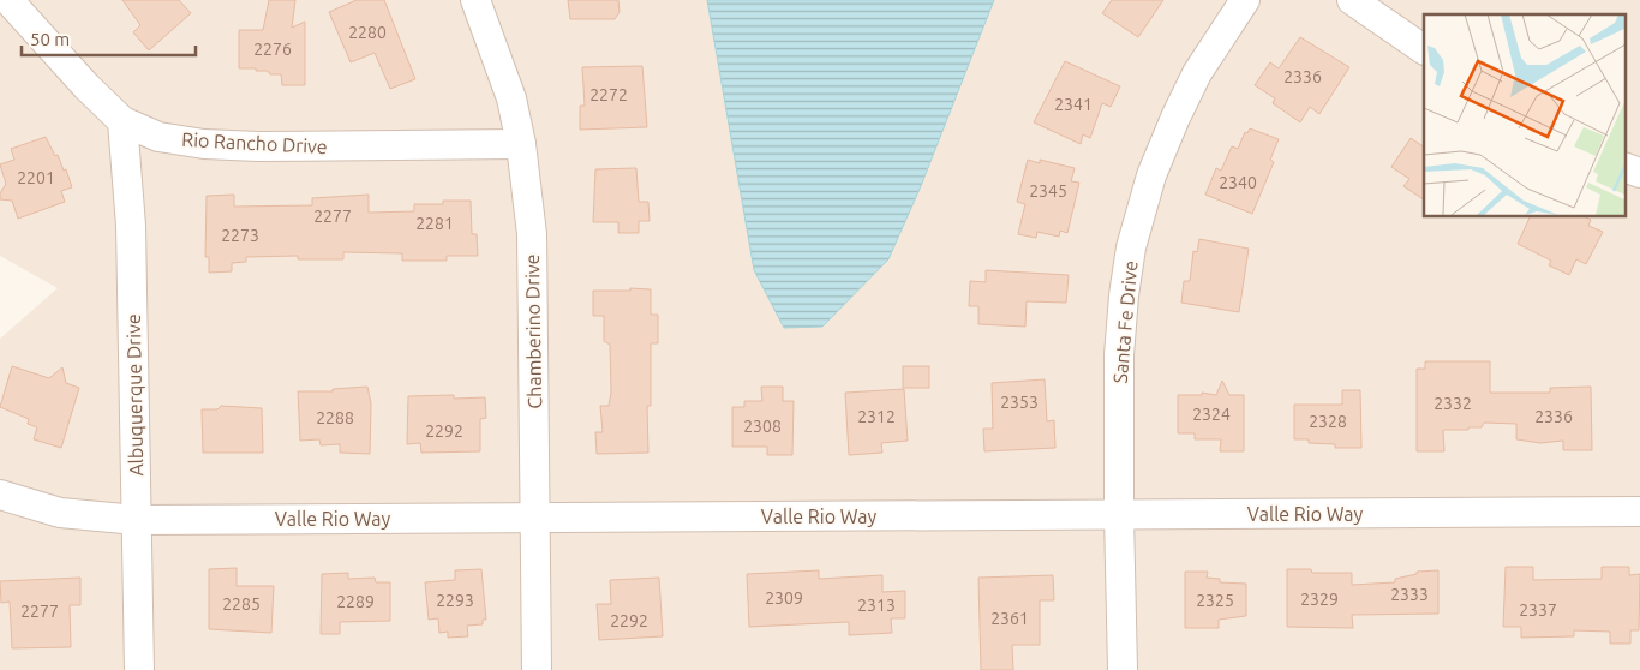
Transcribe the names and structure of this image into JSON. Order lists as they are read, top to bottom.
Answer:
{
  "streets": {
    "street": [
      "Rio Rancho Drive",
      "Santa Fe Drive",
      "Chamberino Drive",
      "Albuquerque Drive",
      "Valle Rio Way"
    ]
  },
  "crossings": [
    ["Rio Rancho Drive", "Chamberino Drive"],
    ["Rio Rancho Drive", "Albuquerque Drive"],
    ["Santa Fe Drive", "Valle Rio Way"],
    ["Chamberino Drive", "Valle Rio Way"],
    ["Albuquerque Drive", "Valle Rio Way"]
  ],
  "house_numbers": [
    "2280",
    "2276",
    "2336",
    "2272",
    "2341",
    "2201",
    "2340",
    "2345",
    "2277",
    "2281",
    "2273",
    "2353",
    "2332",
    "2324",
    "2312",
    "2336",
    "2288",
    "2328",
    "2308",
    "2292",
    "2333",
    "2309",
    "2329",
    "2293",
    "2325",
    "2289",
    "2285",
    "2313",
    "2337",
    "2277",
    "2361",
    "2292"
  ],
  "scale_bar": "50 m"
}
